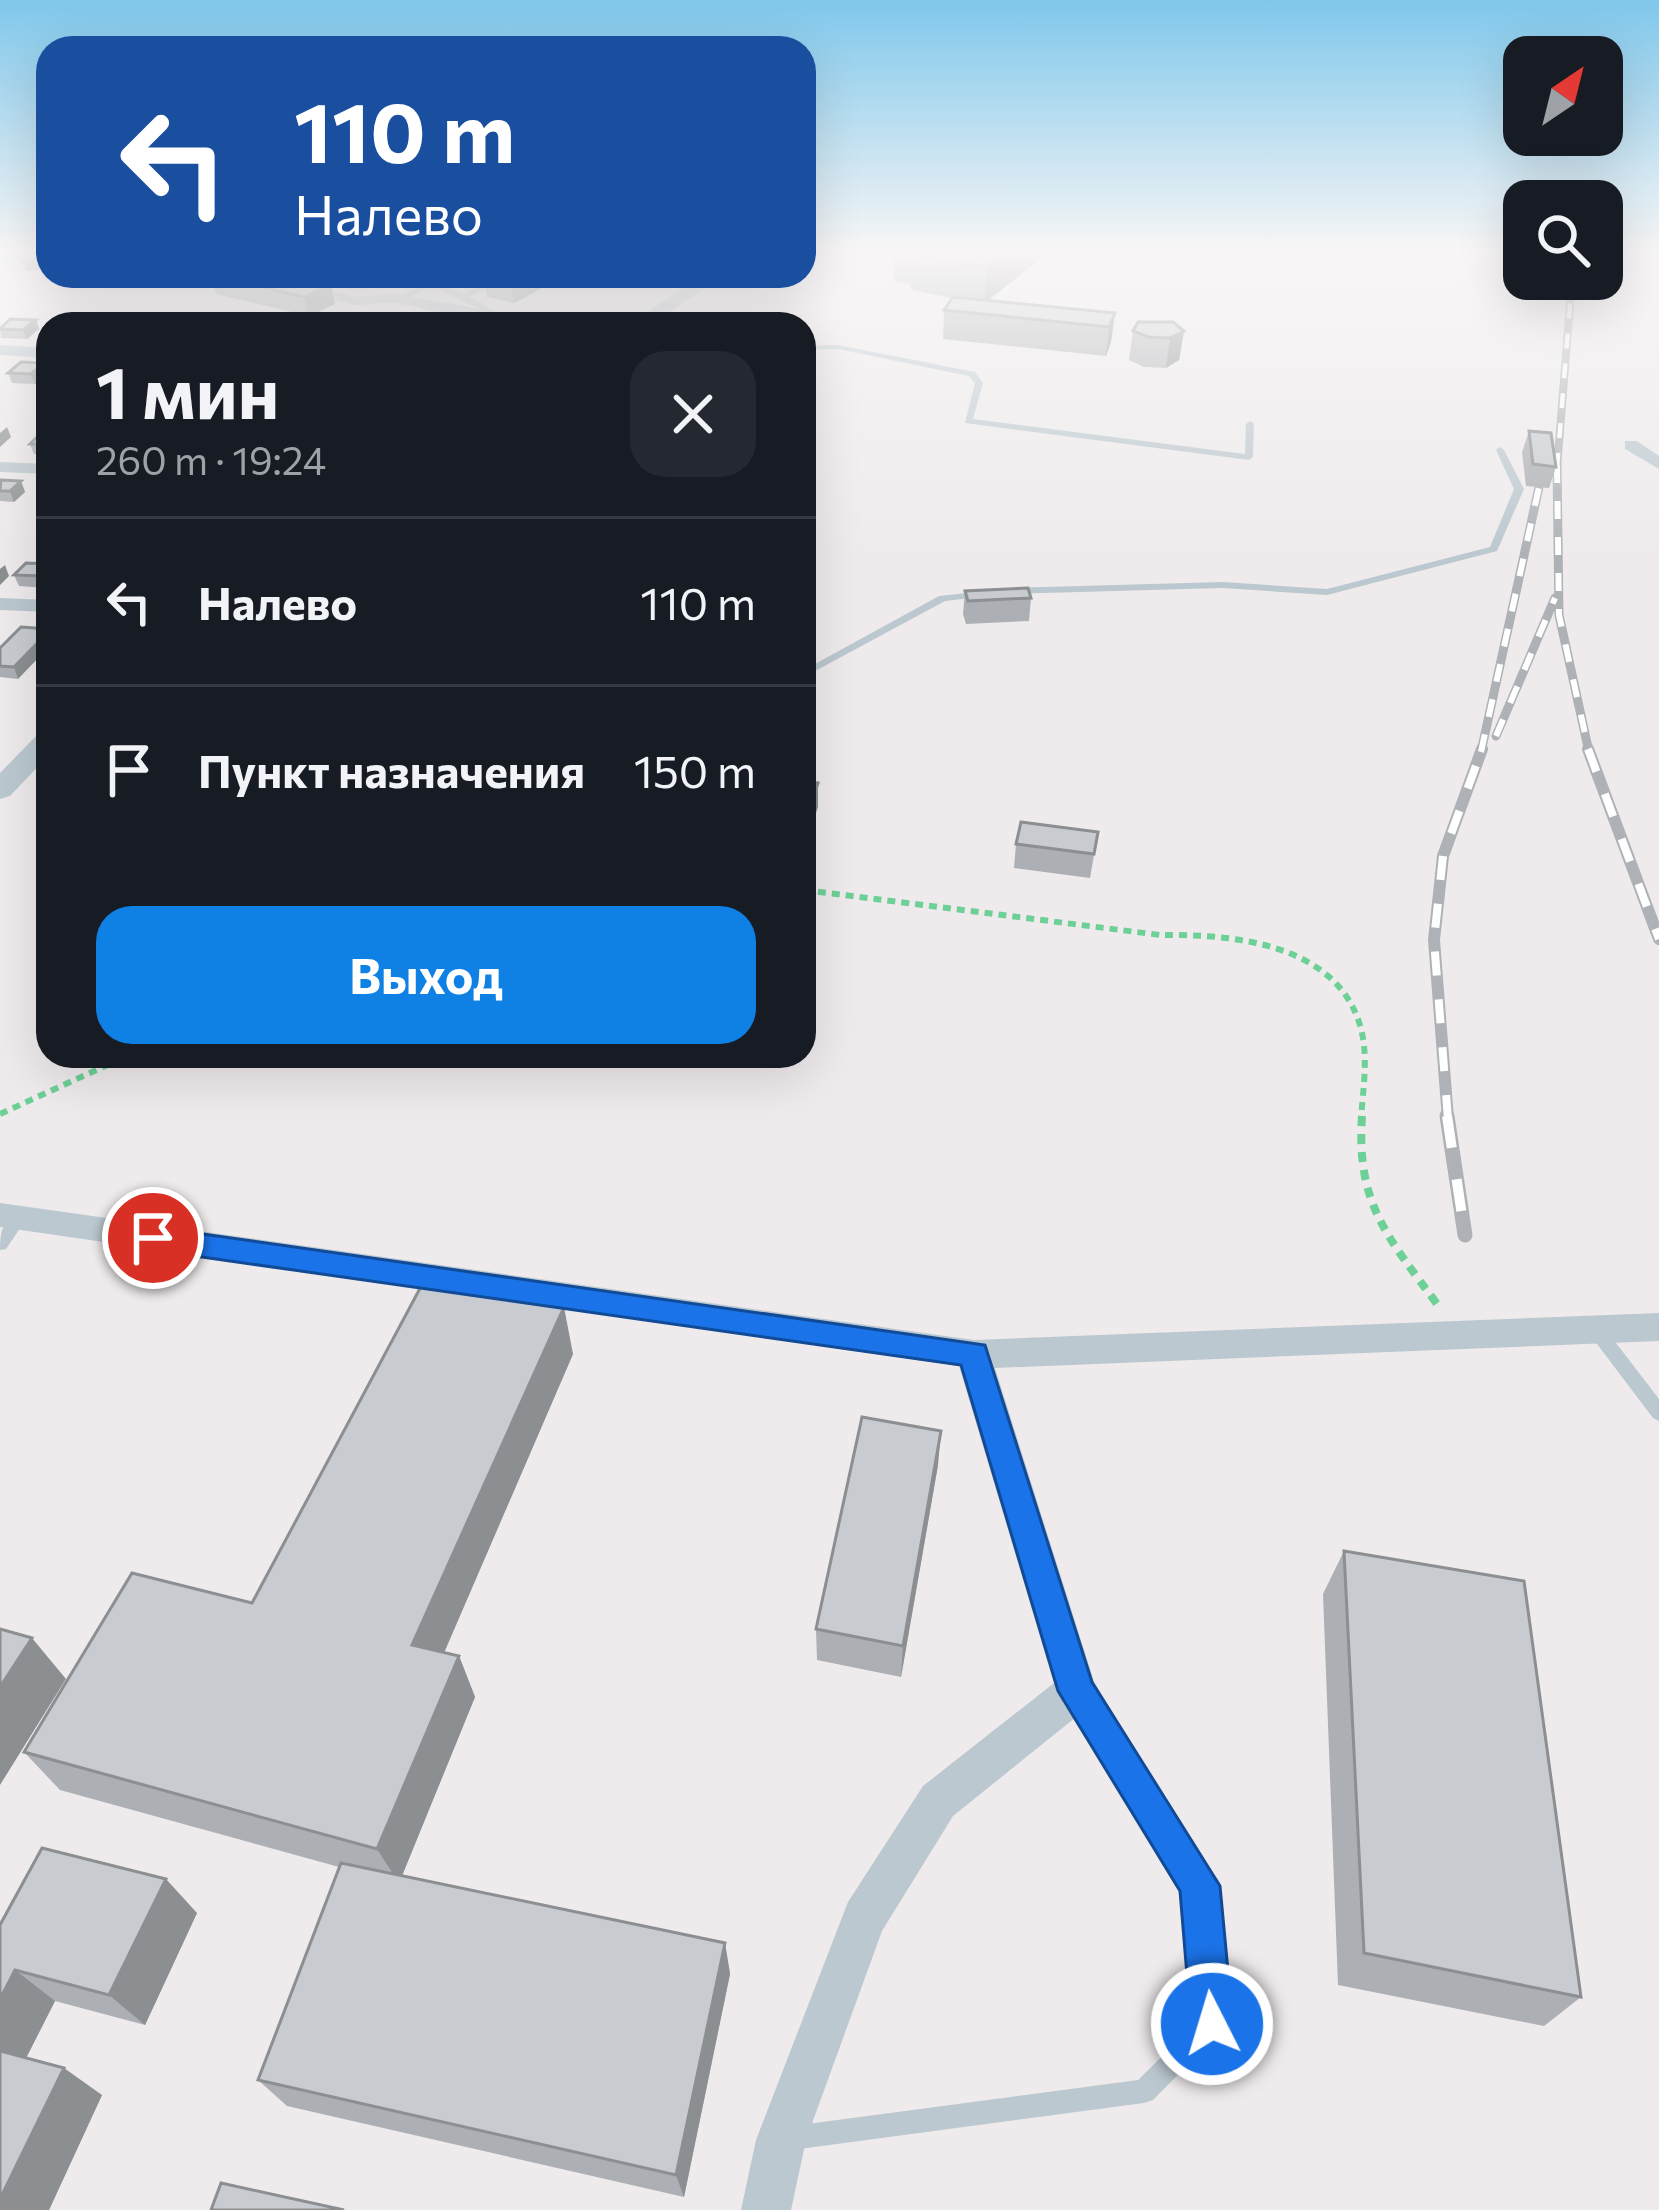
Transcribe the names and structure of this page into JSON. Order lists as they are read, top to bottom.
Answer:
{
  "north": "top right",
  "page": {
    "turn": ["110 m", "Налево"],
    "heading": ["1 мин", "260 m · 19:24"],
    "list": [
      {
        "name": "Налево",
        "value": "110 m"
      },
      {
        "name": "Пункт назначения",
        "value": "150 m"
      }
    ],
    "buttons": "Выход"
  }
}
